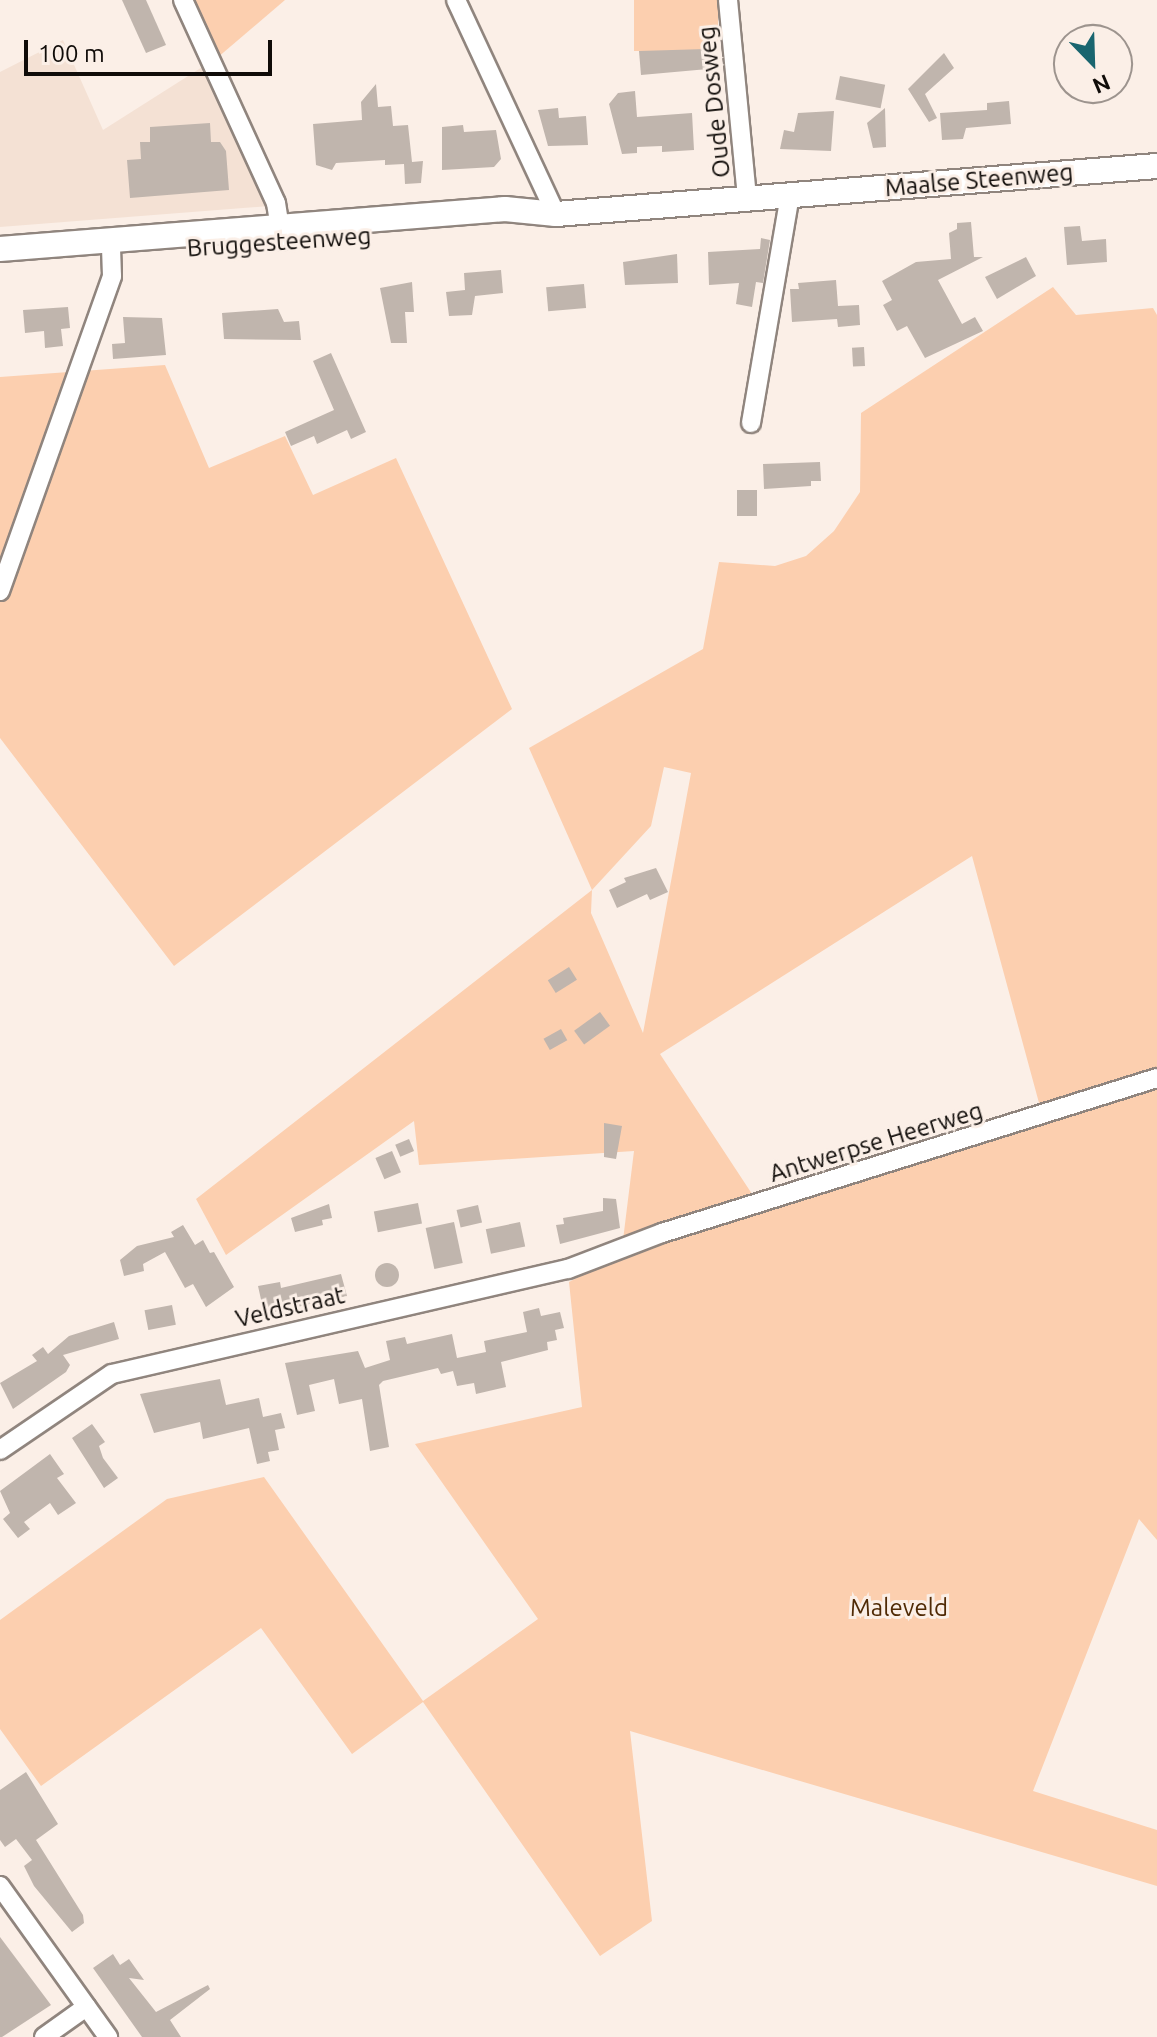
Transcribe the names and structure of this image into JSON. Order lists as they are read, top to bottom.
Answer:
{
  "streets": {
    "main road": ["Maalse Steenweg", "Bruggesteenweg"],
    "street": ["Oude Dosweg", "Antwerpse Heerweg", "Veldstraat"]
  },
  "crossings": [
    ["Oude Dosweg", "Bruggesteenweg"],
    ["Maalse Steenweg", "Bruggesteenweg"],
    ["Antwerpse Heerweg", "Veldstraat"]
  ],
  "parks": ["Maleveld"],
  "scale_bar": "100 m",
  "north": "bottom right"
}
